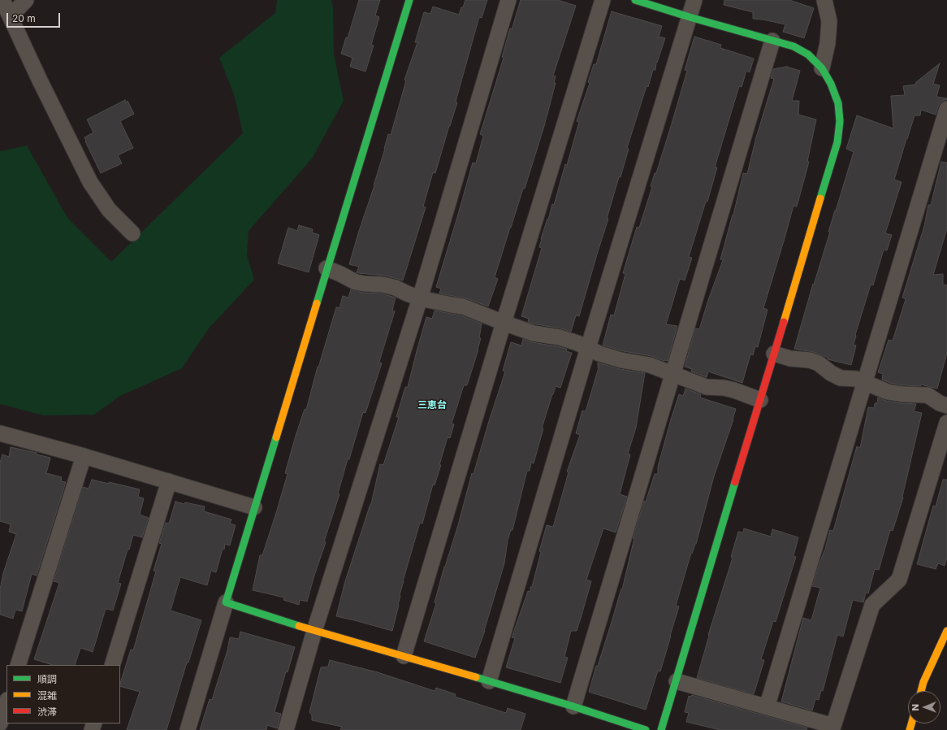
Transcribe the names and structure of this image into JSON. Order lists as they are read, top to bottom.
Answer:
{
  "districts": ["三恵台"],
  "legend": ["順調", "混雑", "渋滞"],
  "scale_bar": "20 m",
  "north": "left"
}
